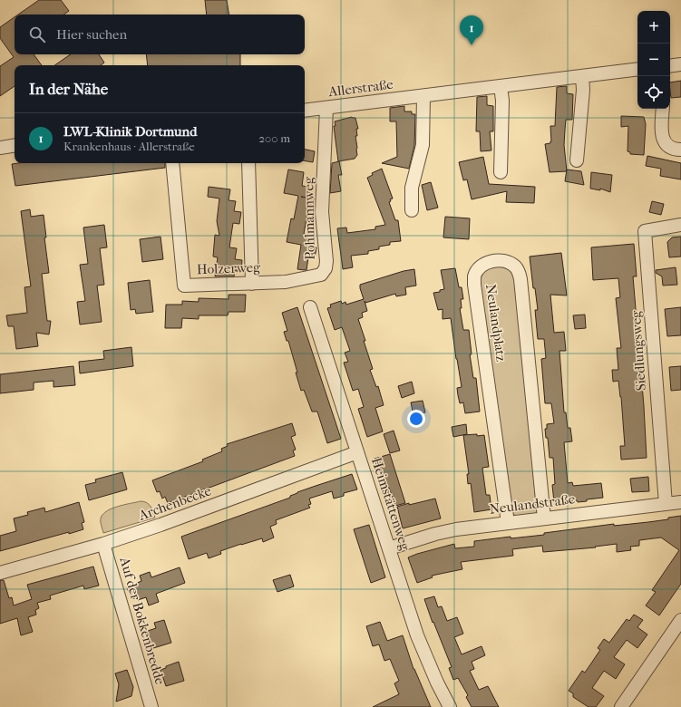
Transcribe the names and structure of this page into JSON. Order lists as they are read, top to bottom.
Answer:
{
  "streets": {
    "street": [
      "Allerstraße",
      "Pohlmannweg",
      "Holzerweg",
      "Neulandplatz",
      "Siedlungsweg",
      "Archenbecke",
      "Heimstättenweg",
      "Neulandstraße",
      "Auf der Bokkenbredde"
    ]
  },
  "crossings": [
    ["Allerstraße", "Pohlmannweg"],
    ["Pohlmannweg", "Holzerweg"],
    ["Neulandplatz", "Neulandstraße"],
    ["Siedlungsweg", "Neulandstraße"],
    ["Archenbecke", "Heimstättenweg"],
    ["Archenbecke", "Auf der Bokkenbredde"],
    ["Heimstättenweg", "Neulandstraße"]
  ],
  "page": {
    "map_buttons": ["+", "−"],
    "search": "Hier suchen",
    "pins": "1",
    "heading": "In der Nähe",
    "list": [
      {
        "mark": "1",
        "name": "LWL-Klinik Dortmund",
        "note": "Krankenhaus · Allerstraße",
        "value": "200 m"
      }
    ]
  }
}
